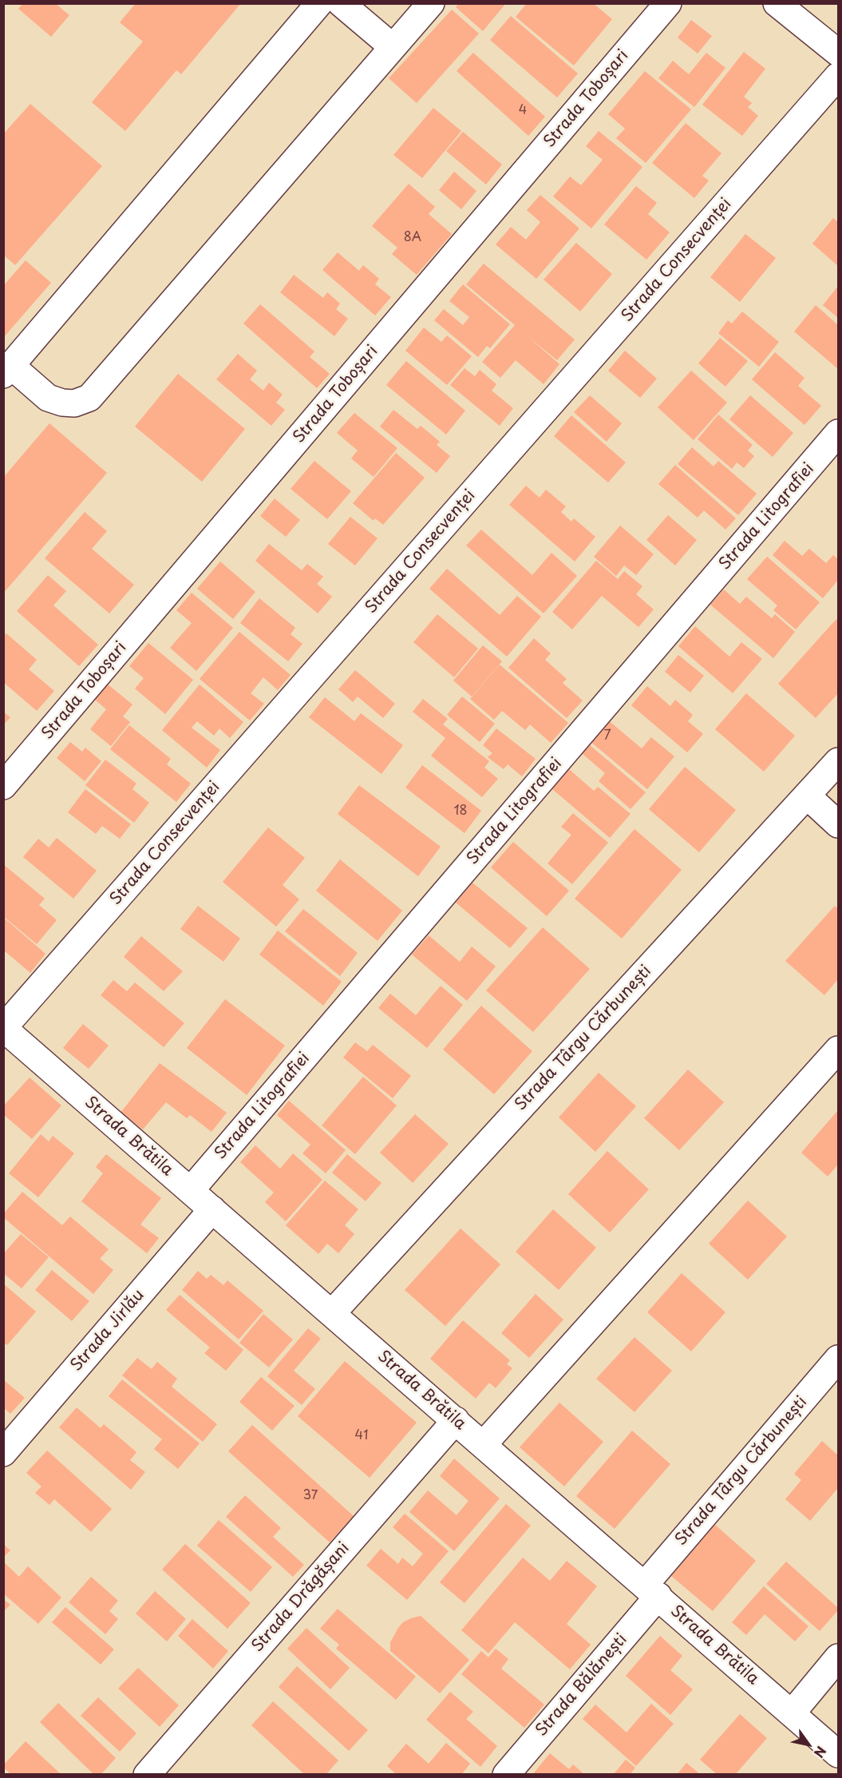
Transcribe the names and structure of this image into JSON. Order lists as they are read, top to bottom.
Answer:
{
  "streets": {
    "street": [
      "Strada Toboșari",
      "Strada Consecvenței",
      "Strada Litografiei",
      "Strada Târgu Cărbunești",
      "Strada Brătila",
      "Strada Jirlău",
      "Strada Drăgășani",
      "Strada Bălănești"
    ]
  },
  "crossings": [
    ["Strada Consecvenței", "Strada Brătila"],
    ["Strada Litografiei", "Strada Brătila"],
    ["Strada Târgu Cărbunești", "Strada Brătila"],
    ["Strada Târgu Cărbunești", "Strada Bălănești"],
    ["Strada Brătila", "Strada Jirlău"],
    ["Strada Brătila", "Strada Drăgășani"],
    ["Strada Brătila", "Strada Bălănești"]
  ],
  "house_numbers": [
    "4",
    "8A",
    "7",
    "18",
    "41",
    "37"
  ],
  "north": "bottom right"
}
